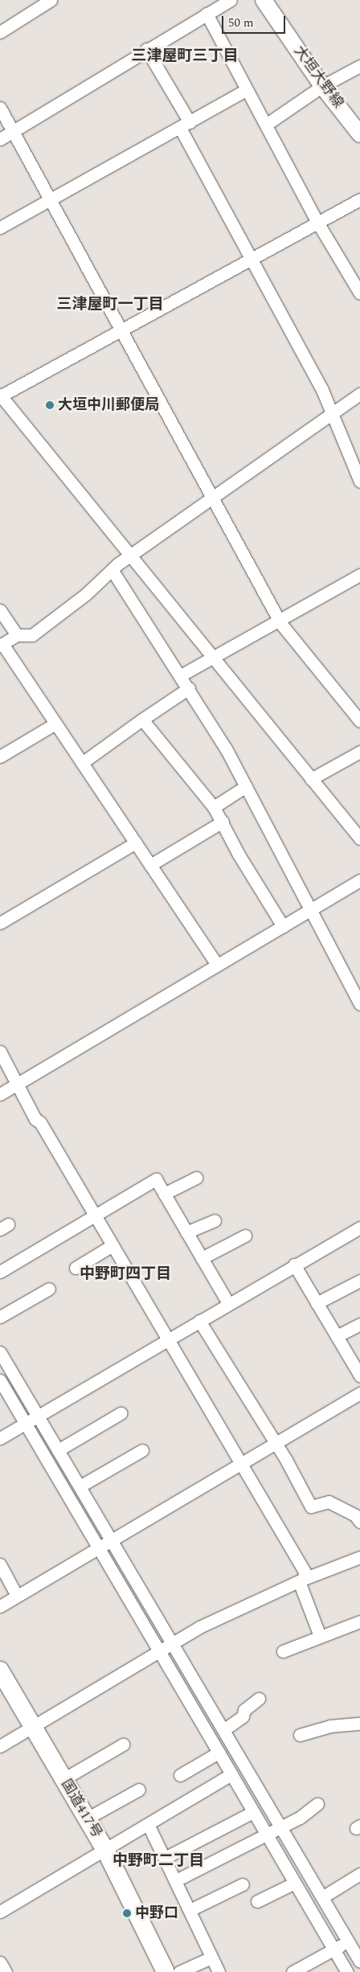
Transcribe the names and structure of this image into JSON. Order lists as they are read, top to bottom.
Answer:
{
  "streets": {
    "highway": ["国道417号"],
    "main road": ["大垣大野線"]
  },
  "districts": [
    "三津屋町三丁目",
    "三津屋町一丁目",
    "中野町四丁目",
    "中野町二丁目"
  ],
  "places": ["大垣中川郵便局", "中野口"],
  "scale_bar": "50 m"
}
